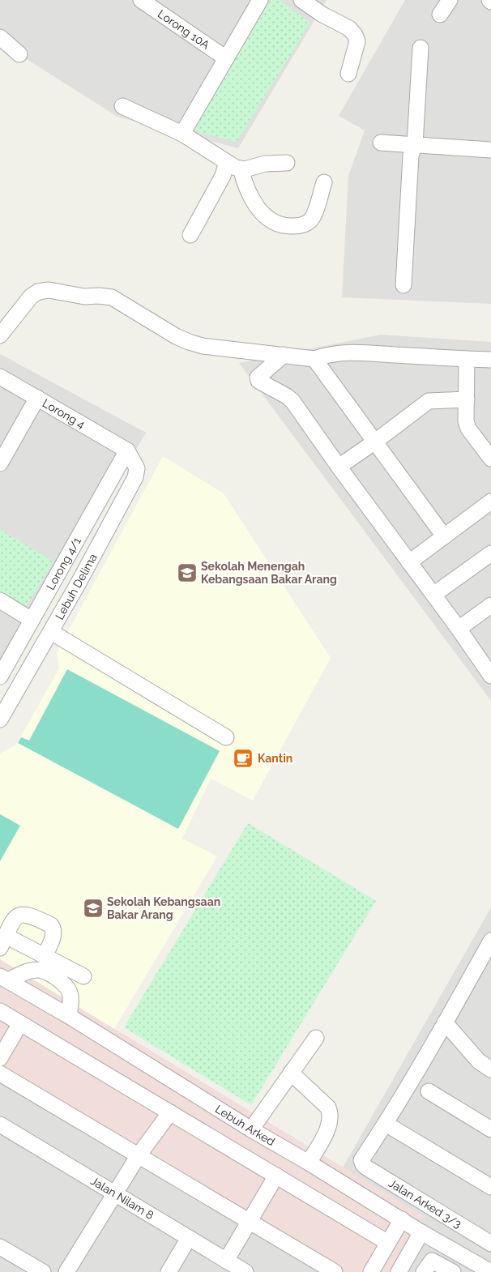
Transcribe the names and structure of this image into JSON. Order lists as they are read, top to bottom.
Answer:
{
  "streets": {
    "street": [
      "Lorong 10A",
      "Lorong 4",
      "Lorong 4/1",
      "Lebuh Delima",
      "Lebuh Arked",
      "Jalan Nilam 8",
      "Jalan Arked 3/3"
    ]
  },
  "crossings": [
    ["Lorong 4", "Lorong 4/1"],
    ["Lorong 4", "Lebuh Delima"],
    ["Lorong 4/1", "Lebuh Delima"]
  ],
  "places": {
    "school or university": ["Sekolah Menengah Kebangsaan Bakar Arang", "Sekolah Kebangsaan Bakar Arang"],
    "cafe": ["Kantin"]
  }
}
